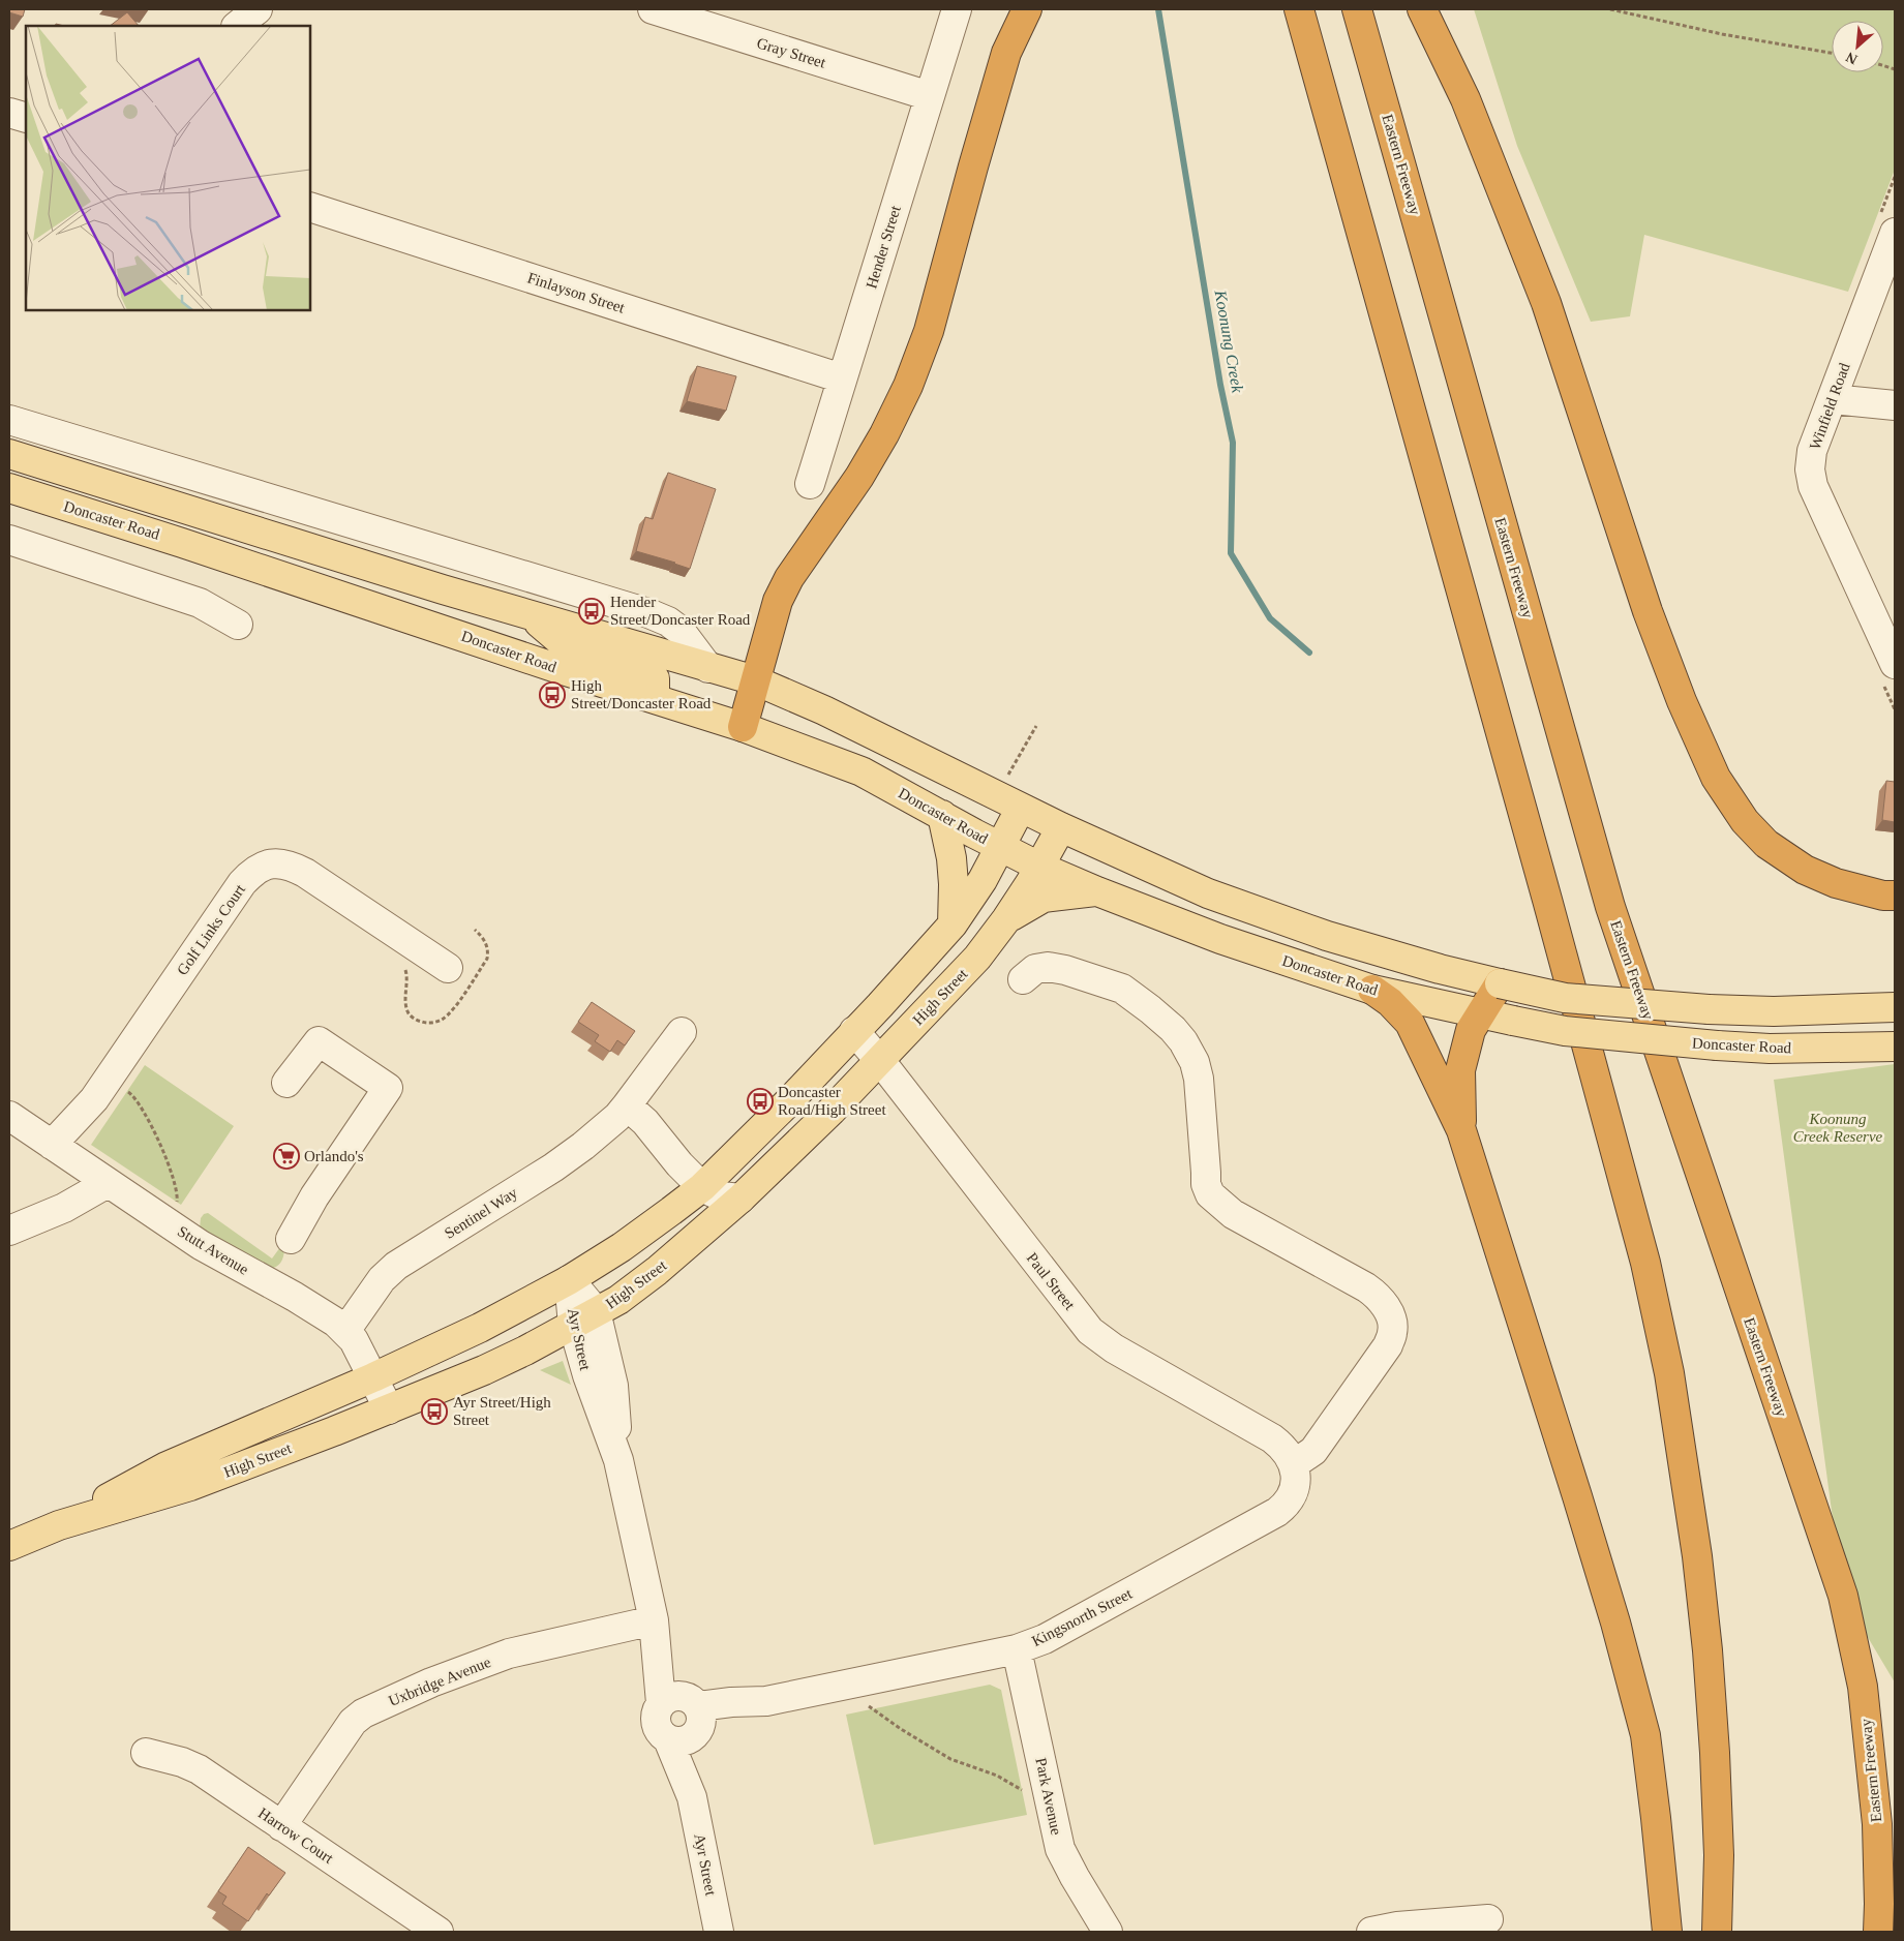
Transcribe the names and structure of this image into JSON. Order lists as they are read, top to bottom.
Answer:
{
  "streets": {
    "highway": ["Eastern Freeway"],
    "main road": ["Doncaster Road", "High Street"],
    "street": [
      "Gray Street",
      "Hender Street",
      "Finlayson Street",
      "Winfield Road",
      "Golf Links Court",
      "Sentinel Way",
      "Stutt Avenue",
      "Paul Street",
      "Ayr Street",
      "Kingsnorth Street",
      "Uxbridge Avenue",
      "Park Avenue",
      "Harrow Court"
    ]
  },
  "crossings": [
    ["Gray Street", "Hender Street"],
    ["Hender Street", "Finlayson Street"],
    ["Doncaster Road", "High Street"],
    ["Golf Links Court", "Stutt Avenue"],
    ["High Street", "Stutt Avenue"],
    ["High Street", "Paul Street"],
    ["High Street", "Ayr Street"],
    ["Sentinel Way", "Stutt Avenue"],
    ["Paul Street", "Kingsnorth Street"],
    ["Ayr Street", "Kingsnorth Street"],
    ["Ayr Street", "Uxbridge Avenue"],
    ["Kingsnorth Street", "Park Avenue"],
    ["Uxbridge Avenue", "Harrow Court"]
  ],
  "water": ["Koonung Creek"],
  "parks": ["Koonung Creek Reserve"],
  "places": {
    "bus stop": [
      "Hender Street/Doncaster Road",
      "High Street/Doncaster Road",
      "Doncaster Road/High Street",
      "Ayr Street/High Street"
    ],
    "supermarket": ["Orlando's"]
  },
  "north": "bottom left"
}
